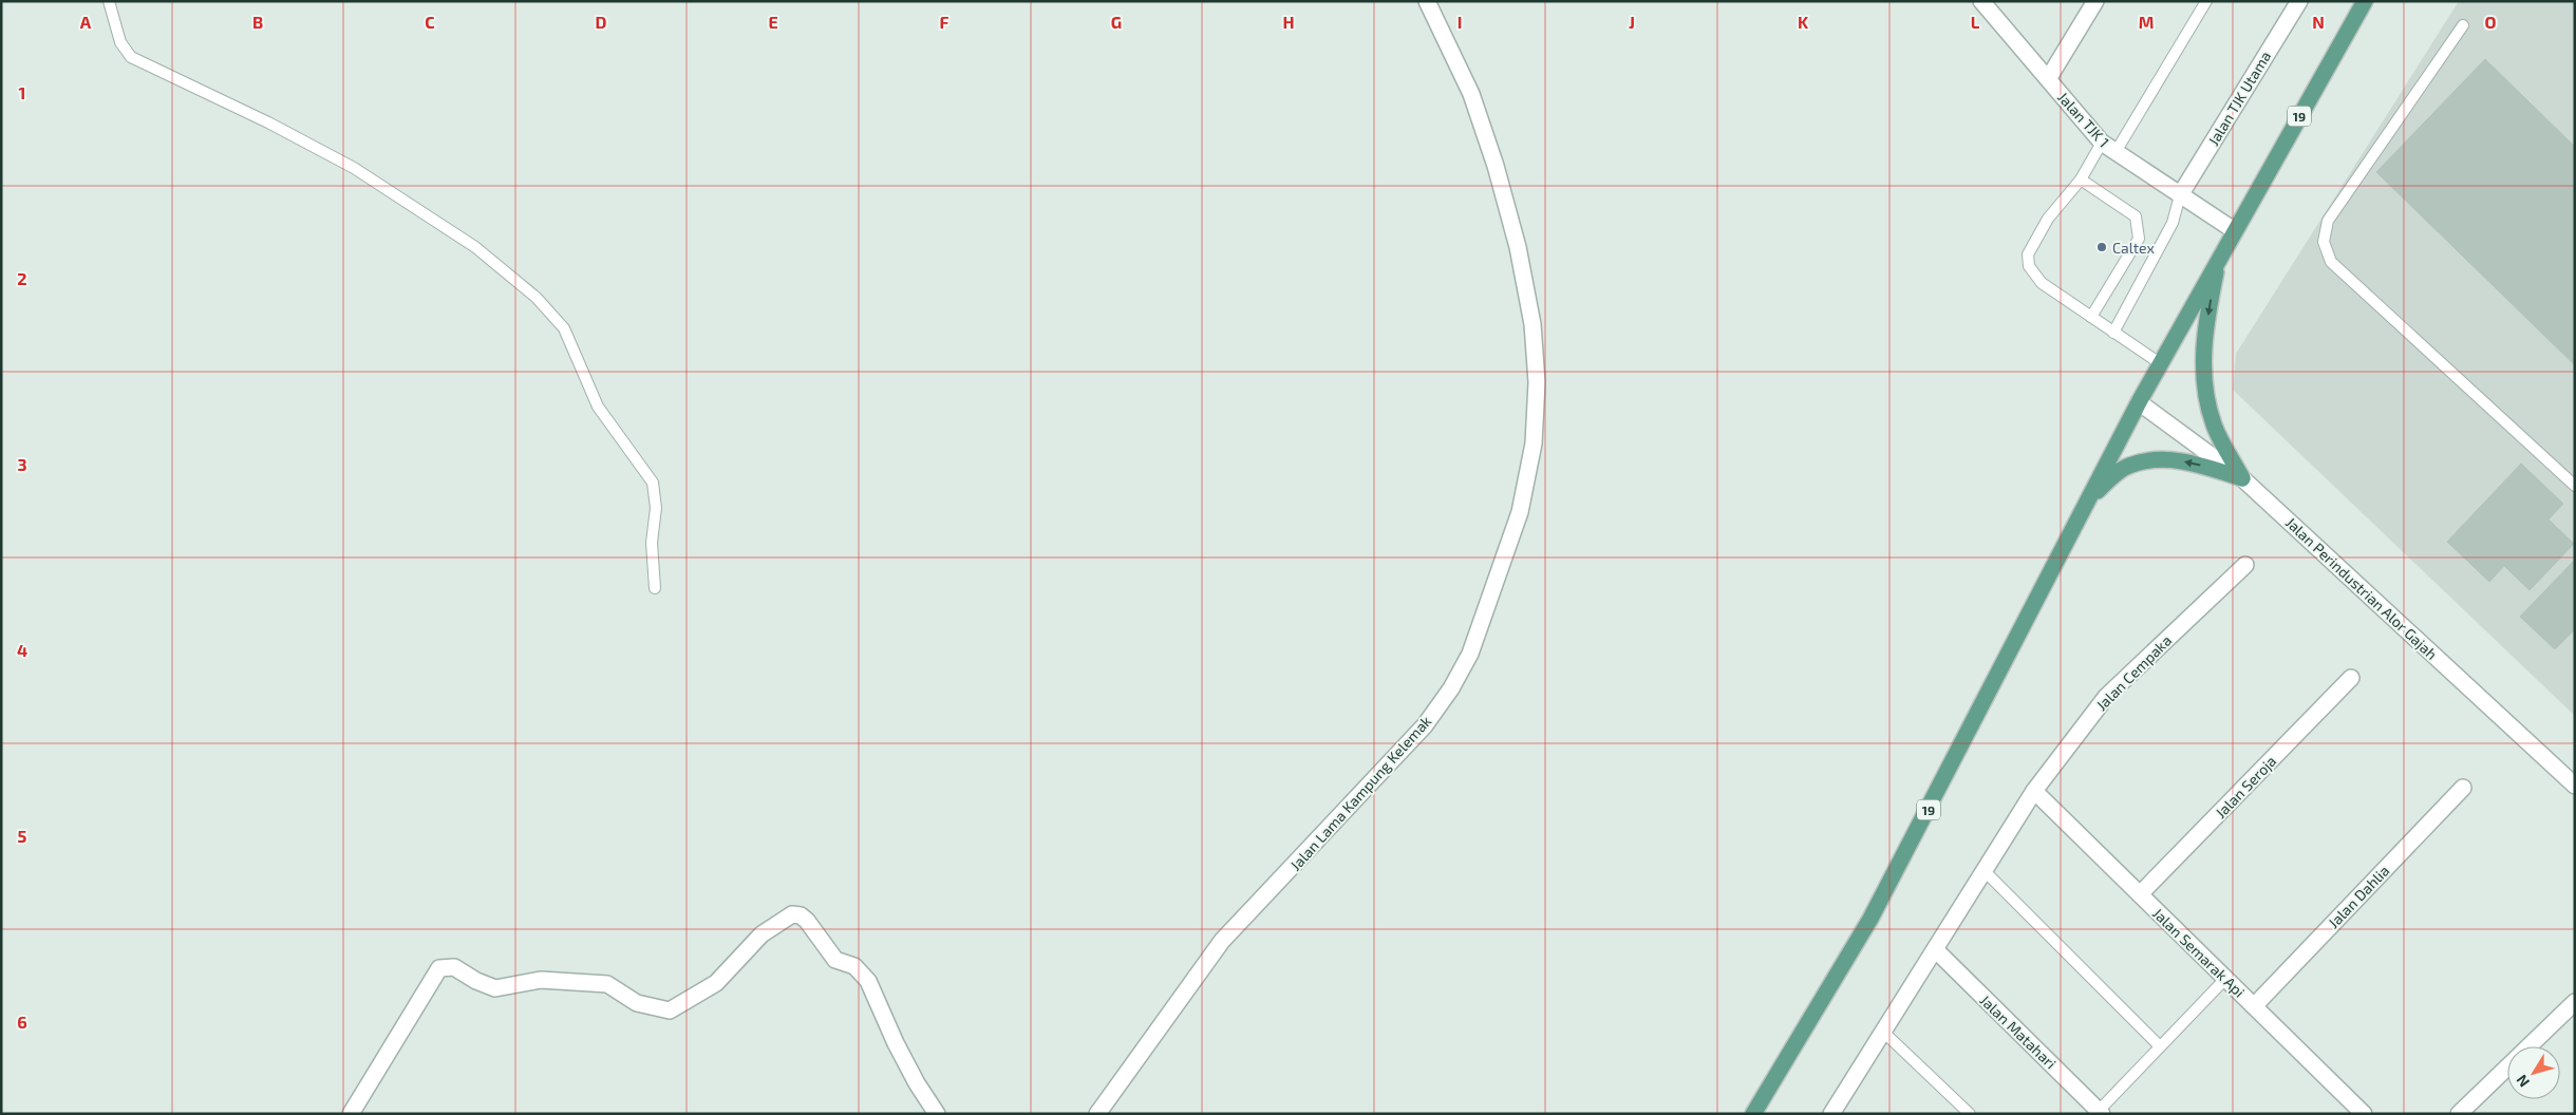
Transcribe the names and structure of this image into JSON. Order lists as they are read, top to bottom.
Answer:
{
  "streets": {
    "main road": ["19"],
    "street": [
      "Jalan TJK Utama",
      "Jalan TJK 1",
      "Jalan Perindustrian Alor Gajah",
      "Jalan Cempaka",
      "Jalan Seroja",
      "Jalan Lama Kampung Kelemak",
      "Jalan Dahlia",
      "Jalan Semarak Api",
      "Jalan Matahari"
    ]
  },
  "crossings": [
    ["Jalan TJK Utama", "Jalan TJK 1"],
    ["19", "Jalan TJK 1"],
    ["19", "Jalan Perindustrian Alor Gajah"],
    ["Jalan Cempaka", "Jalan Semarak Api"],
    ["Jalan Cempaka", "Jalan Matahari"],
    ["Jalan Seroja", "Jalan Semarak Api"],
    ["Jalan Dahlia", "Jalan Semarak Api"]
  ],
  "places": ["Caltex"],
  "north": "bottom left",
  "grid": {
    "columns": [
      "A",
      "B",
      "C",
      "D",
      "E",
      "F",
      "G",
      "H",
      "I",
      "J",
      "K",
      "L",
      "M",
      "N",
      "O"
    ],
    "rows": [
      "1",
      "2",
      "3",
      "4",
      "5",
      "6"
    ]
  }
}
